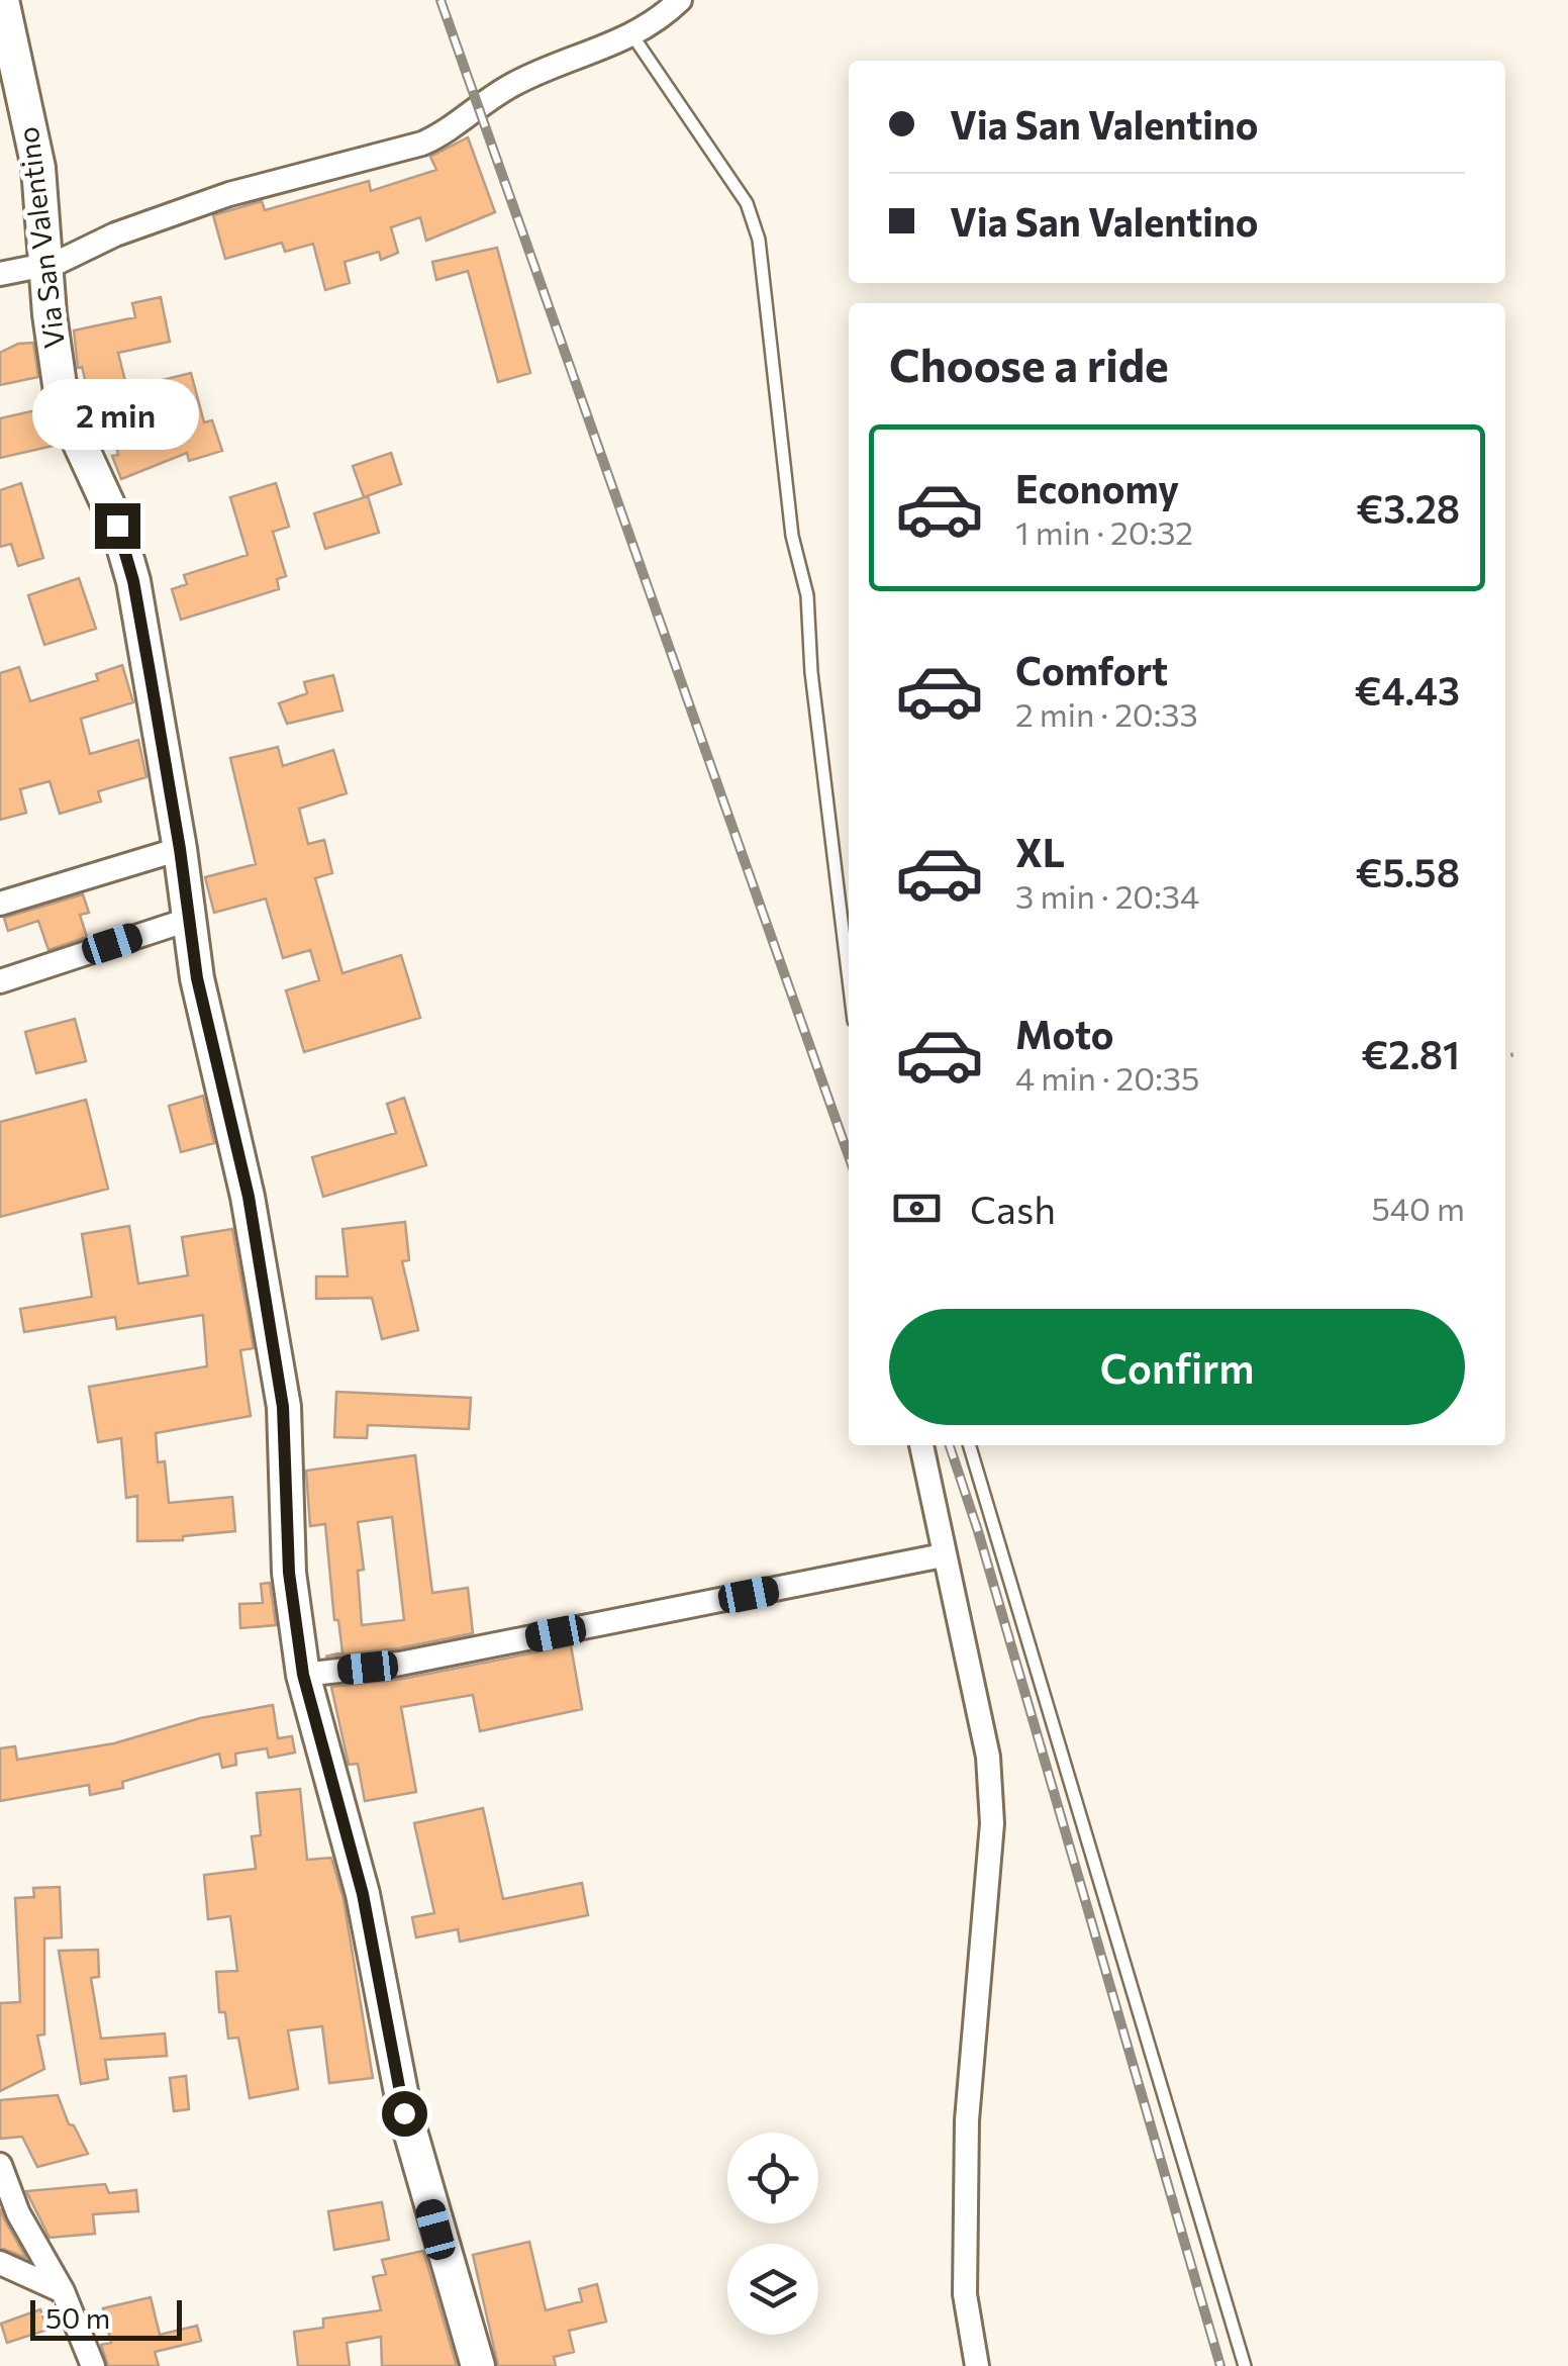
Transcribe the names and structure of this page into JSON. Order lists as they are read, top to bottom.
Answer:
{
  "streets": {
    "main road": ["Via San Valentino"]
  },
  "scale_bar": "50 m",
  "page": {
    "banner": ["Via San Valentino", "Via San Valentino"],
    "heading": "Choose a ride",
    "bubble": "2 min",
    "list": [
      {
        "name": "Economy",
        "note": "1 min · 20:32",
        "value": "€3.28"
      },
      {
        "name": "Comfort",
        "note": "2 min · 20:33",
        "value": "€4.43"
      },
      {
        "name": "XL",
        "note": "3 min · 20:34",
        "value": "€5.58"
      },
      {
        "name": "Moto",
        "note": "4 min · 20:35",
        "value": "€2.81"
      }
    ],
    "pay": ["Cash", "540 m"],
    "buttons": "Confirm",
    "scale": "50 m"
  }
}
